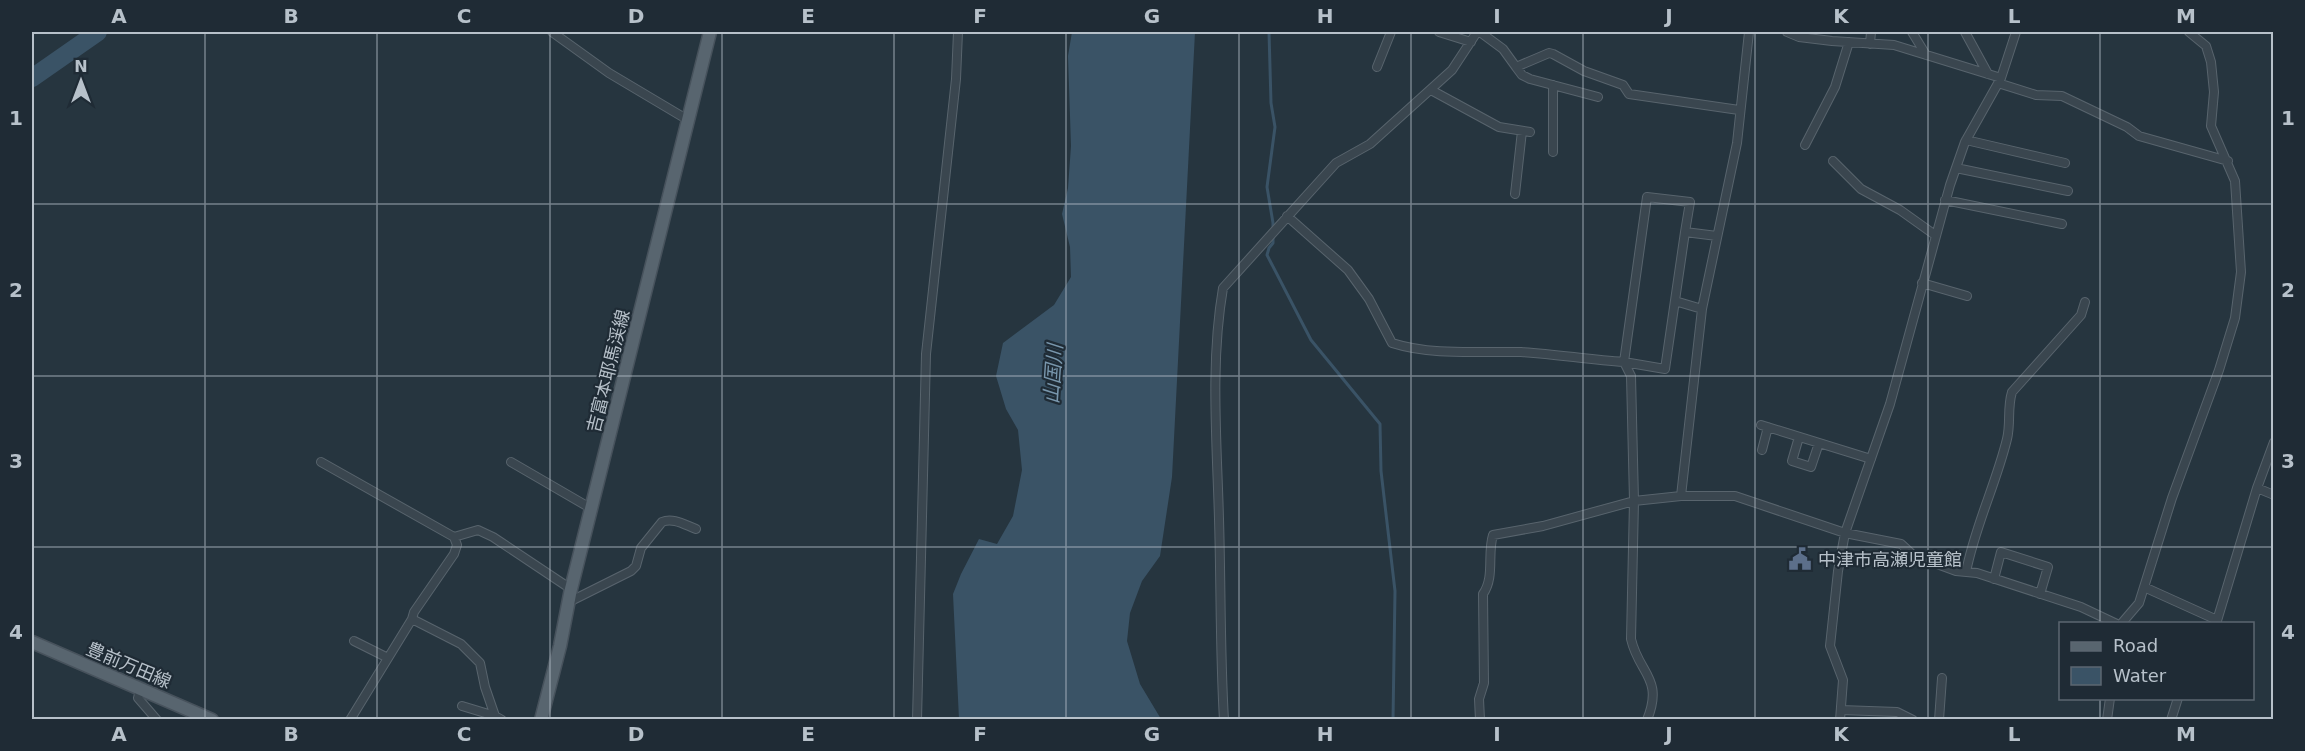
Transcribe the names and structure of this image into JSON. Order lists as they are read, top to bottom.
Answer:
{
  "streets": {
    "main road": ["吉富本耶馬渓線", "豊前万田線"]
  },
  "water": ["山国川"],
  "places": {
    "public building": ["中津市高瀬児童館"]
  },
  "legend": ["Road", "Water"],
  "north": "top",
  "grid": {
    "columns": [
      "A",
      "B",
      "C",
      "D",
      "E",
      "F",
      "G",
      "H",
      "I",
      "J",
      "K",
      "L",
      "M"
    ],
    "rows": [
      "1",
      "2",
      "3",
      "4"
    ]
  }
}
